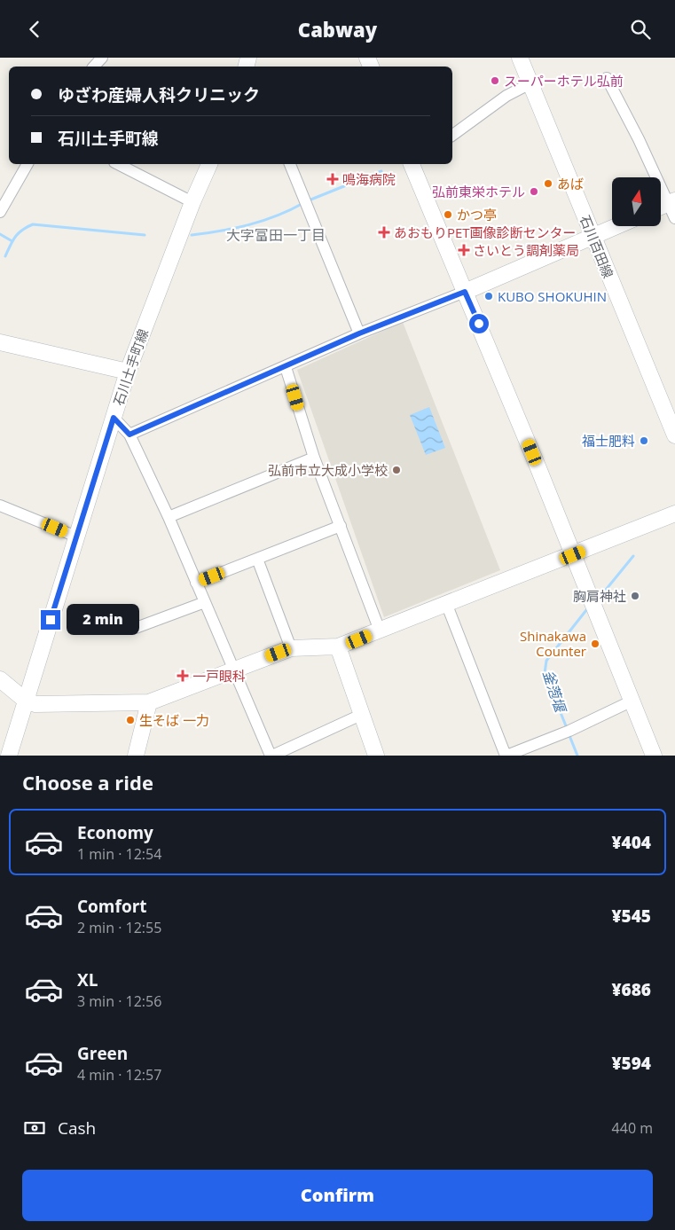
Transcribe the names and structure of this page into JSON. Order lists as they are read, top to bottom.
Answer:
{
  "streets": {
    "street": ["石川百田線", "石川土手町線"]
  },
  "districts": ["大字富田一丁目"],
  "water": ["釜萢堰"],
  "places": {
    "other": [
      "スーパーホテル弘前",
      "あば",
      "弘前東栄ホテル",
      "かつ亭",
      "KUBO SHOKUHIN",
      "福士肥料",
      "弘前市立大成小学校",
      "胸肩神社",
      "Shinakawa Counter",
      "生そば 一力"
    ],
    "health": [
      "鳴海病院",
      "あおもりPET画像診断センター",
      "さいとう調剤薬局",
      "一戸眼科"
    ]
  },
  "north": "top",
  "page": {
    "header": "Cabway",
    "banner": ["ゆざわ産婦人科クリニック", "石川土手町線"],
    "bubble": "2 min",
    "heading": "Choose a ride",
    "list": [
      {
        "name": "Economy",
        "note": "1 min · 12:54",
        "value": "¥404"
      },
      {
        "name": "Comfort",
        "note": "2 min · 12:55",
        "value": "¥545"
      },
      {
        "name": "XL",
        "note": "3 min · 12:56",
        "value": "¥686"
      },
      {
        "name": "Green",
        "note": "4 min · 12:57",
        "value": "¥594"
      }
    ],
    "pay": ["Cash", "440 m"],
    "buttons": "Confirm"
  }
}
